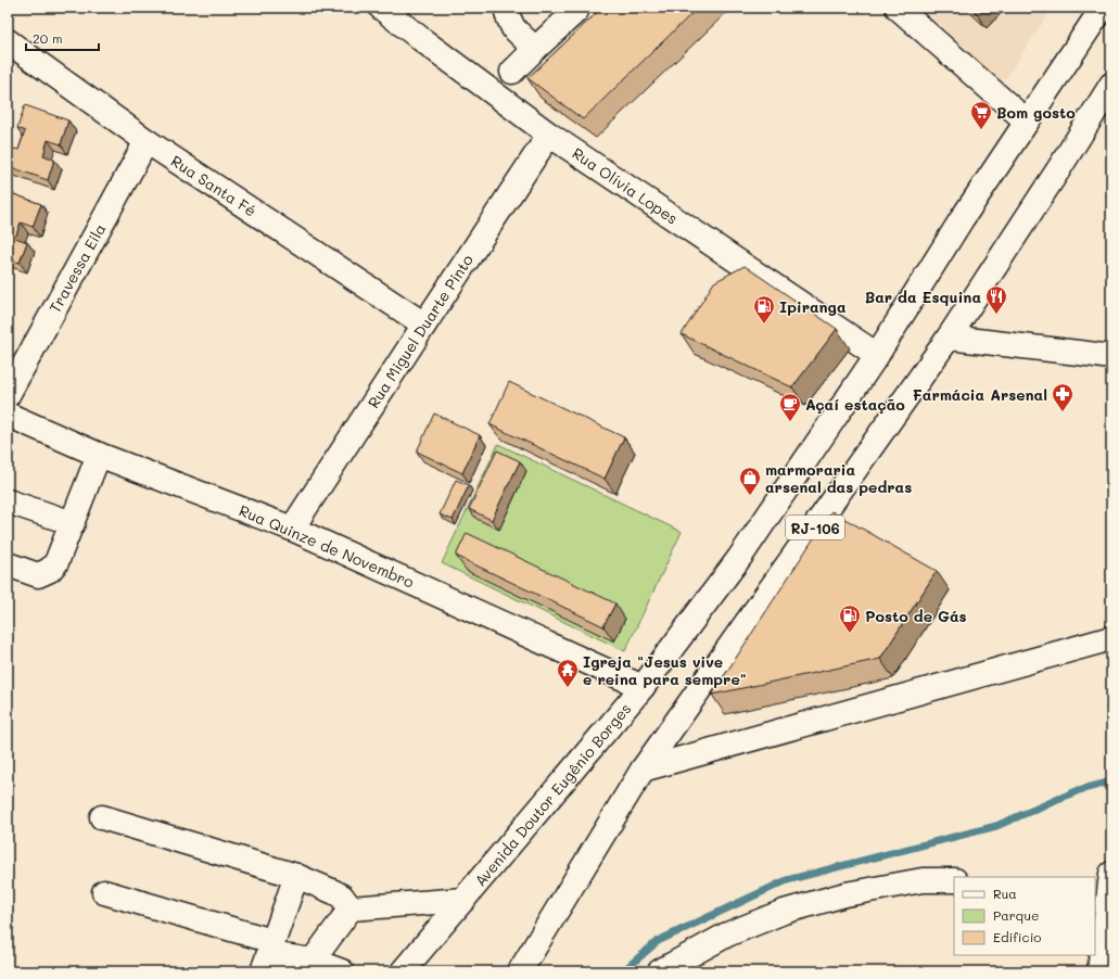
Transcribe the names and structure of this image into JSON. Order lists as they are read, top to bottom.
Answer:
{
  "streets": {
    "main road": [
      "Rua Santa Fé",
      "Rua Olívia Lopes",
      "Travessa Eila",
      "Rua Miguel Duarte Pinto",
      "RJ-106",
      "Rua Quinze de Novembro",
      "Avenida Doutor Eugênio Borges"
    ]
  },
  "crossings": [
    ["Rua Santa Fé", "Travessa Eila"],
    ["Rua Santa Fé", "Rua Miguel Duarte Pinto"],
    ["Rua Olívia Lopes", "Rua Miguel Duarte Pinto"],
    ["Rua Olívia Lopes", "Avenida Doutor Eugênio Borges"],
    ["Rua Miguel Duarte Pinto", "Rua Quinze de Novembro"],
    ["Rua Quinze de Novembro", "Avenida Doutor Eugênio Borges"]
  ],
  "places": {
    "supermarket": ["Bom gosto"],
    "restaurant": ["Bar da Esquina"],
    "fuel station": ["Ipiranga", "Posto de Gás"],
    "pharmacy": ["Farmácia Arsenal"],
    "cafe": ["Açaí estação"],
    "shop": ["marmoraria arsenal das pedras"],
    "temple": ["Igreja \"Jesus vive e reina para sempre\""]
  },
  "legend": ["Rua", "Parque", "Edifício"],
  "scale_bar": "20 m"
}
